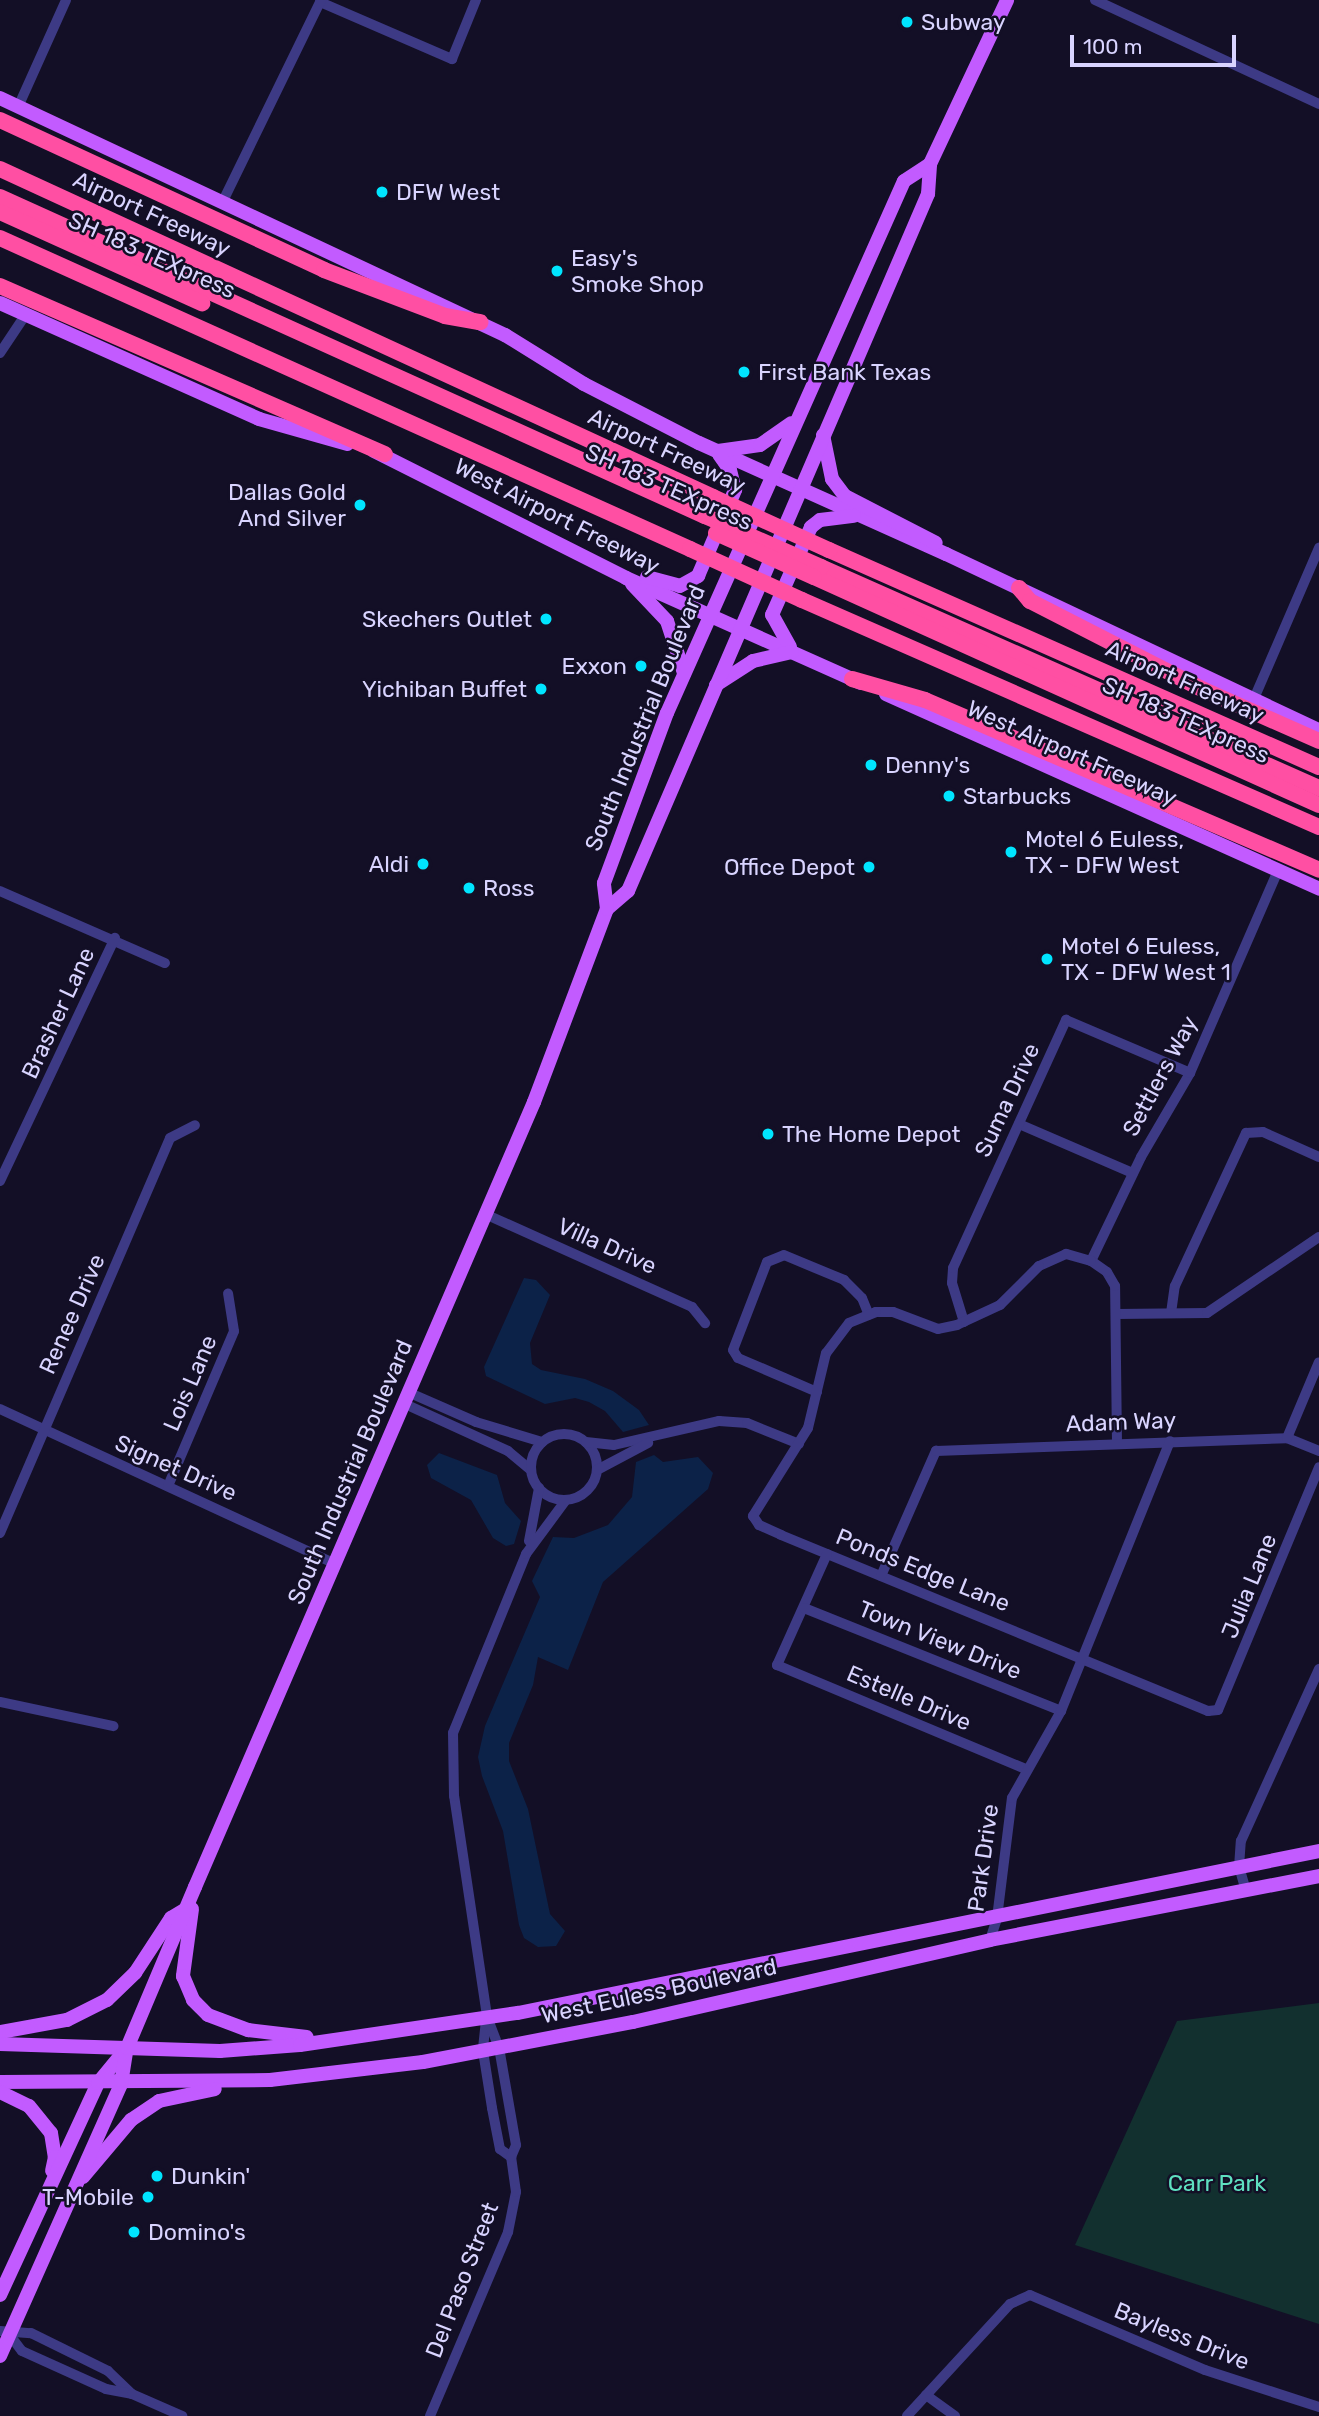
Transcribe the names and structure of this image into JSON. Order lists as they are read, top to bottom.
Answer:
{
  "streets": {
    "highway": ["Airport Freeway", "SH 183 TEXpress"],
    "main road": ["West Airport Freeway", "South Industrial Boulevard", "West Euless Boulevard"],
    "street": [
      "Brasher Lane",
      "Settlers Way",
      "Suma Drive",
      "Villa Drive",
      "Renee Drive",
      "Lois Lane",
      "Adam Way",
      "Signet Drive",
      "Ponds Edge Lane",
      "Julia Lane",
      "Town View Drive",
      "Estelle Drive",
      "Park Drive",
      "Del Paso Street",
      "Bayless Drive"
    ]
  },
  "crossings": [
    ["Airport Freeway", "South Industrial Boulevard"],
    ["West Airport Freeway", "South Industrial Boulevard"],
    ["West Airport Freeway", "Settlers Way"],
    ["South Industrial Boulevard", "Villa Drive"],
    ["South Industrial Boulevard", "Signet Drive"],
    ["South Industrial Boulevard", "West Euless Boulevard"],
    ["Settlers Way", "Suma Drive"],
    ["Renee Drive", "Signet Drive"],
    ["Lois Lane", "Signet Drive"],
    ["Adam Way", "Ponds Edge Lane"],
    ["Adam Way", "Park Drive"],
    ["Ponds Edge Lane", "Julia Lane"],
    ["Ponds Edge Lane", "Park Drive"],
    ["Town View Drive", "Estelle Drive"],
    ["Town View Drive", "Park Drive"],
    ["Estelle Drive", "Park Drive"],
    ["Park Drive", "West Euless Boulevard"],
    ["West Euless Boulevard", "Del Paso Street"]
  ],
  "parks": ["Carr Park"],
  "places": [
    "Subway",
    "DFW West",
    "Easy's Smoke Shop",
    "First Bank Texas",
    "Dallas Gold And Silver",
    "Skechers Outlet",
    "Exxon",
    "Yichiban Buffet",
    "Denny's",
    "Starbucks",
    "Motel 6 Euless, TX - DFW West",
    "Aldi",
    "Office Depot",
    "Ross",
    "Motel 6 Euless, TX - DFW West 1",
    "The Home Depot",
    "Dunkin'",
    "T-Mobile",
    "Domino's"
  ],
  "scale_bar": "100 m"
}
